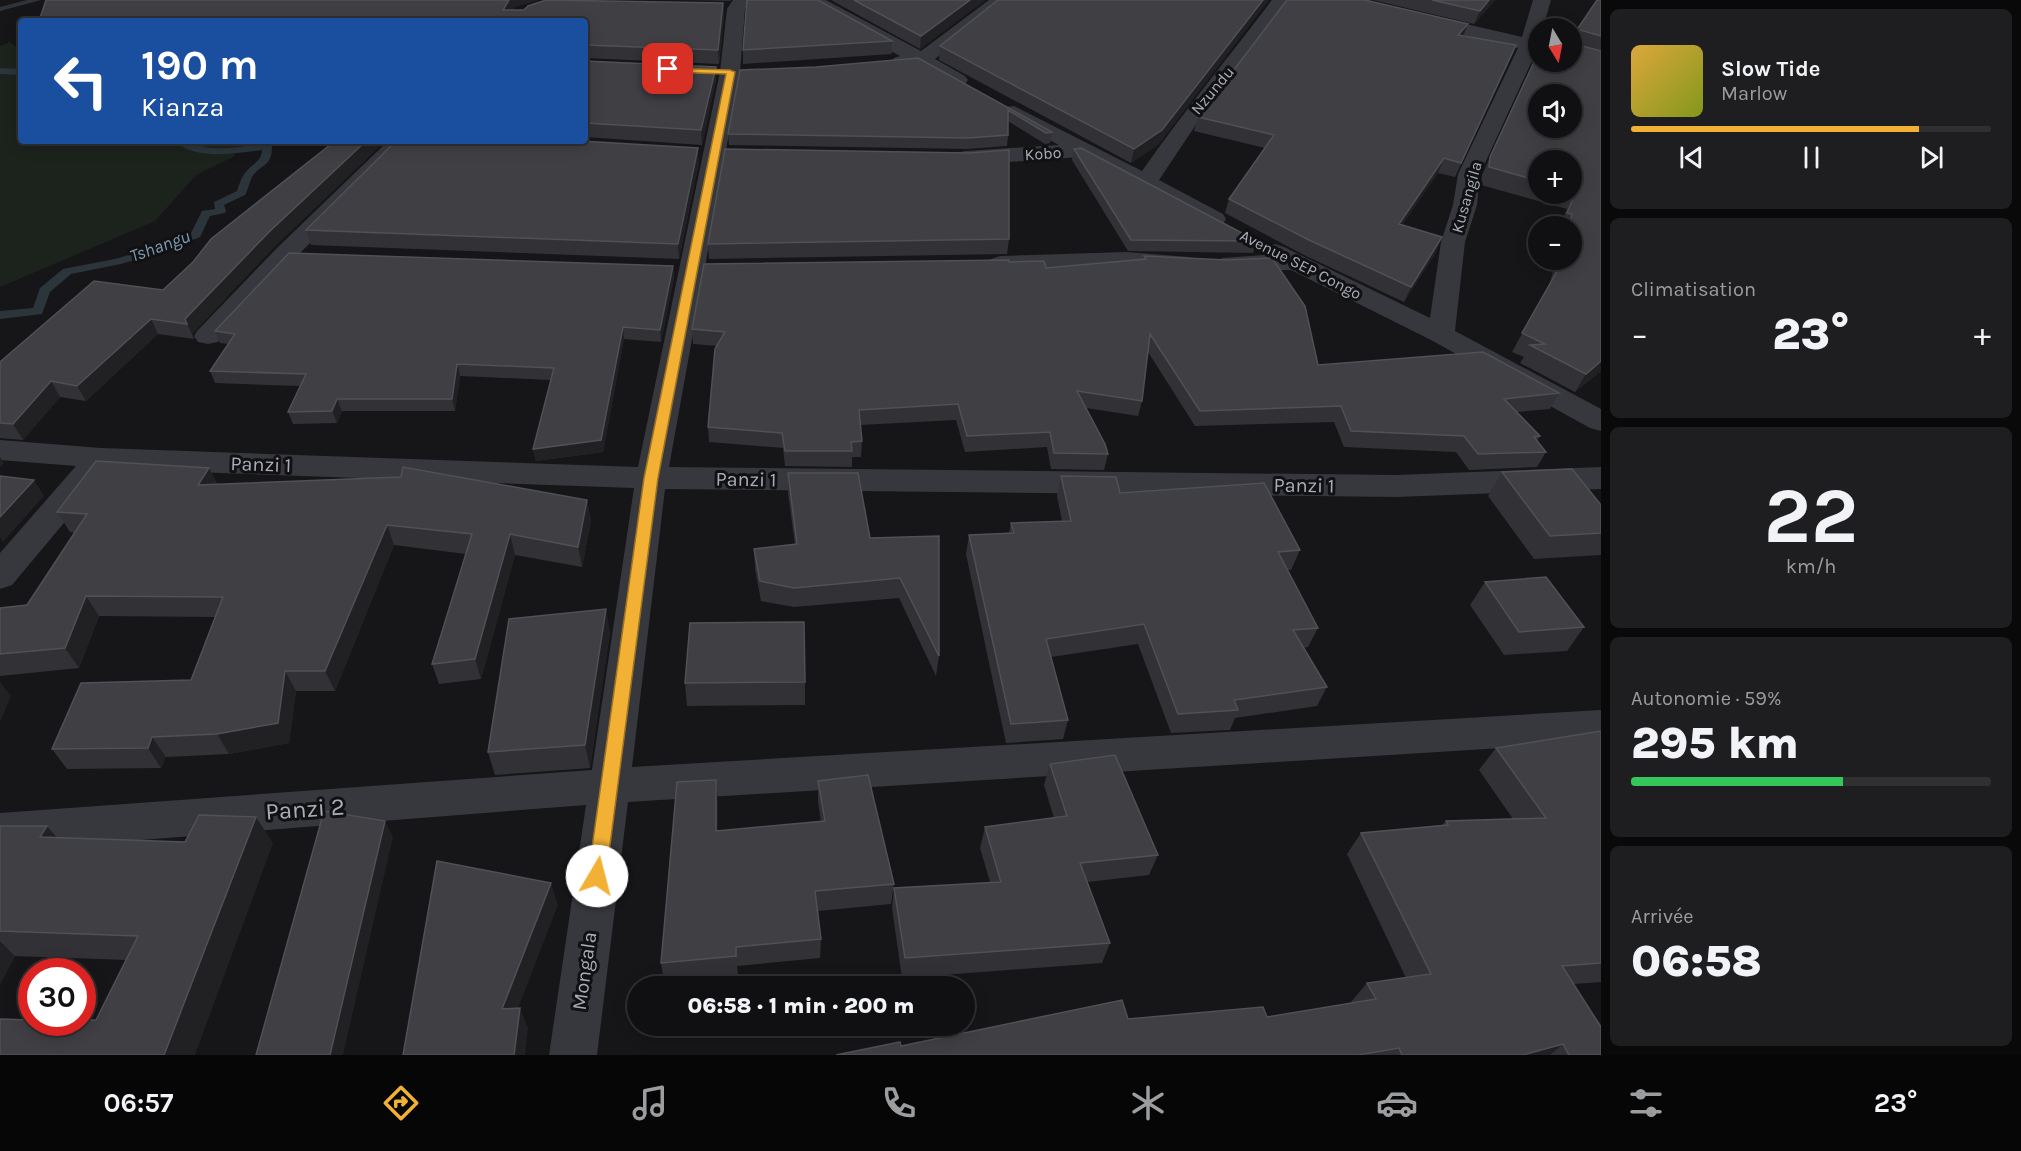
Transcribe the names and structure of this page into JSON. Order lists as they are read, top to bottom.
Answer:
{
  "streets": {
    "street": [
      "Nzundu",
      "Kobo",
      "Kusangila",
      "Avenue SEP Congo",
      "Panzi 1",
      "Panzi 2",
      "Mongala"
    ]
  },
  "crossings": [
    ["Nzundu", "Avenue SEP Congo"],
    ["Kobo", "Avenue SEP Congo"],
    ["Kusangila", "Avenue SEP Congo"],
    ["Panzi 1", "Mongala"],
    ["Panzi 2", "Mongala"]
  ],
  "water": ["Tshangu"],
  "north": "bottom",
  "page": {
    "map_buttons": ["+", "−"],
    "turn": ["190 m", "Kianza"],
    "song": ["Slow Tide", "Marlow"],
    "tile": [
      "Climatisation",
      ["22", "km/h"],
      ["Autonomie · 59%", "295 km"],
      ["Arrivée", "06:58"]
    ],
    "heat": ["−", "23°", "+"],
    "limit": "30",
    "trip": "06:58 · 1 min · 200 m",
    "tabs": ["06:57", "23°"]
  }
}
